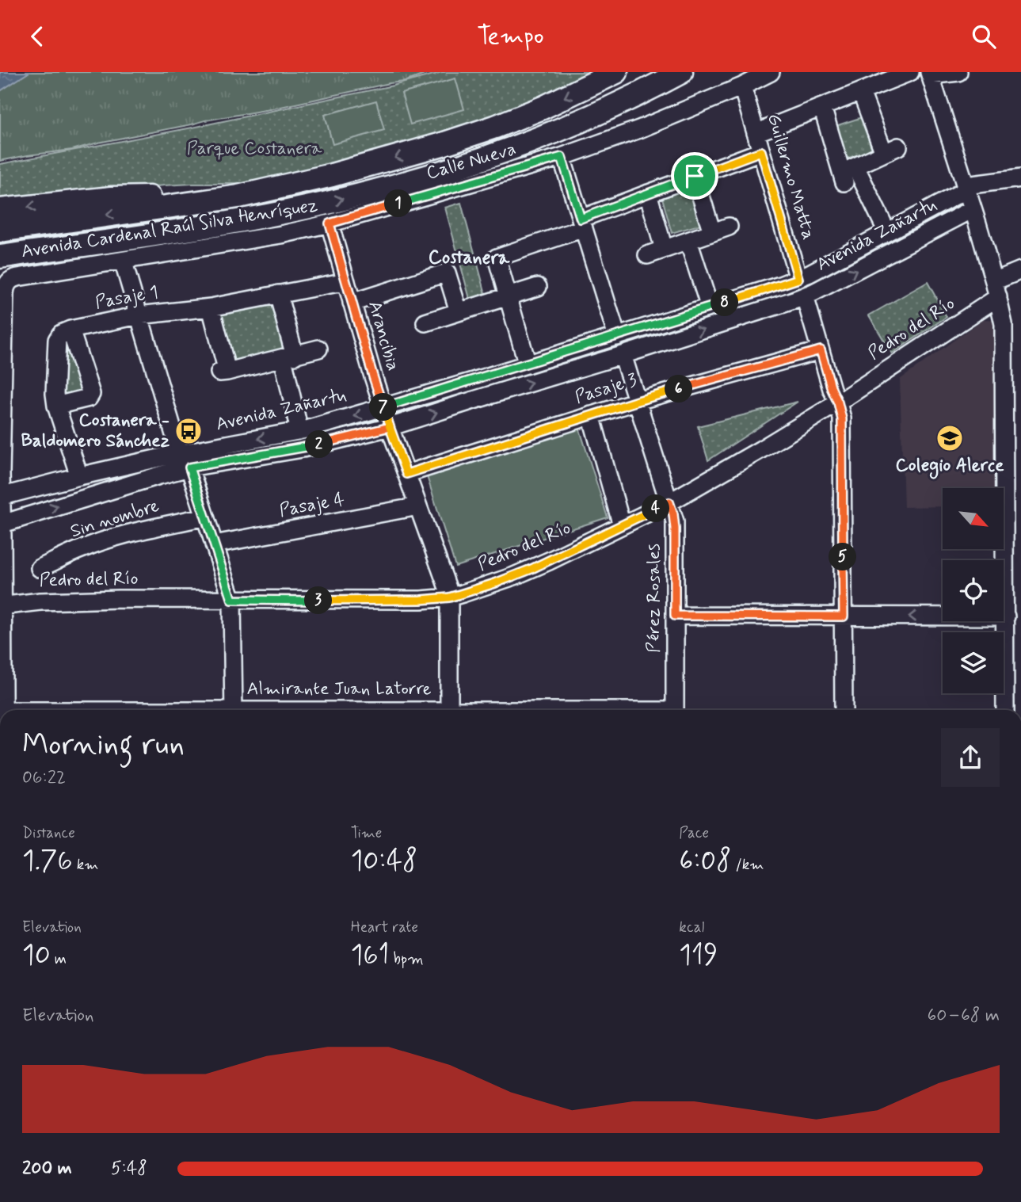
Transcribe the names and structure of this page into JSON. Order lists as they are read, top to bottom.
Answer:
{
  "streets": {
    "main road": ["Avenida Cardenal Raúl Silva Henríquez"],
    "street": [
      "Calle Nueva",
      "Guillermo Matta",
      "Avenida Zañartu",
      "Pasaje 1",
      "Pedro del Río",
      "Arancibia",
      "Pasaje 3",
      "Pasaje 4",
      "Sin nombre",
      "Pérez Rosales"
    ]
  },
  "crossings": [
    ["Calle Nueva", "Guillermo Matta"],
    ["Calle Nueva", "Avenida Zañartu"],
    ["Calle Nueva", "Arancibia"],
    ["Guillermo Matta", "Avenida Zañartu"],
    ["Avenida Zañartu", "Arancibia"],
    ["Avenida Zañartu", "Pérez Rosales"],
    ["Pasaje 1", "Arancibia"],
    ["Pedro del Río", "Arancibia"],
    ["Pedro del Río", "Pérez Rosales"],
    ["Arancibia", "Pasaje 3"],
    ["Arancibia", "Pasaje 4"],
    ["Pasaje 3", "Pérez Rosales"]
  ],
  "districts": ["Costanera"],
  "parks": ["Parque Costanera"],
  "places": {
    "bus stop": ["Costanera - Baldomero Sánchez"],
    "school or university": ["Colegio Alerce"]
  },
  "north": "bottom right",
  "page": {
    "header": "Tempo",
    "pins": [
      "1",
      "8",
      "6",
      "7",
      "2",
      "4",
      "5",
      "3"
    ],
    "heading": ["Morning run", "06:22"],
    "stats": [
      ["Distance", "1.76 km"],
      ["Time", "10:48"],
      ["Pace", "6:08 /km"],
      ["Elevation", "10 m"],
      ["Heart rate", "161 bpm"],
      ["kcal", "119"]
    ],
    "chart": ["Elevation", "60–68 m"],
    "list": [
      {
        "name": "200 m",
        "note": "5:48"
      }
    ]
  }
}
